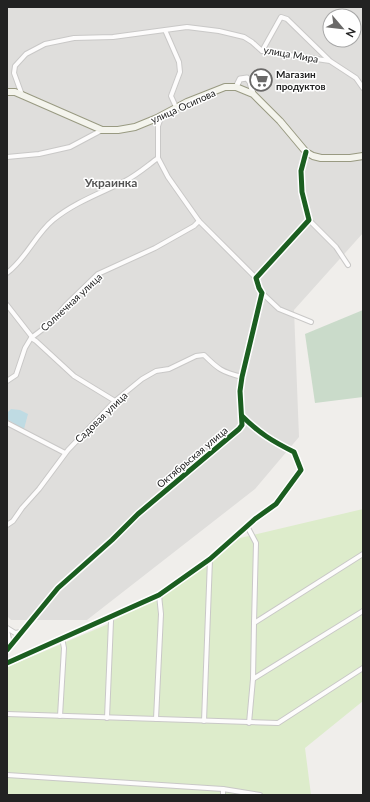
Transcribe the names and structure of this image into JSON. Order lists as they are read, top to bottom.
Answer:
{
  "streets": {
    "main road": ["улица Осипова"],
    "street": [
      "улица Мира",
      "Солнечная улица",
      "Садовая улица",
      "Октябрьская улица"
    ]
  },
  "crossings": [
    ["улица Мира", "улица Осипова"],
    ["Садовая улица", "Октябрьская улица"]
  ],
  "districts": ["Украинка"],
  "places": {
    "supermarket": ["Магазин продуктов"]
  },
  "north": "bottom right"
}
